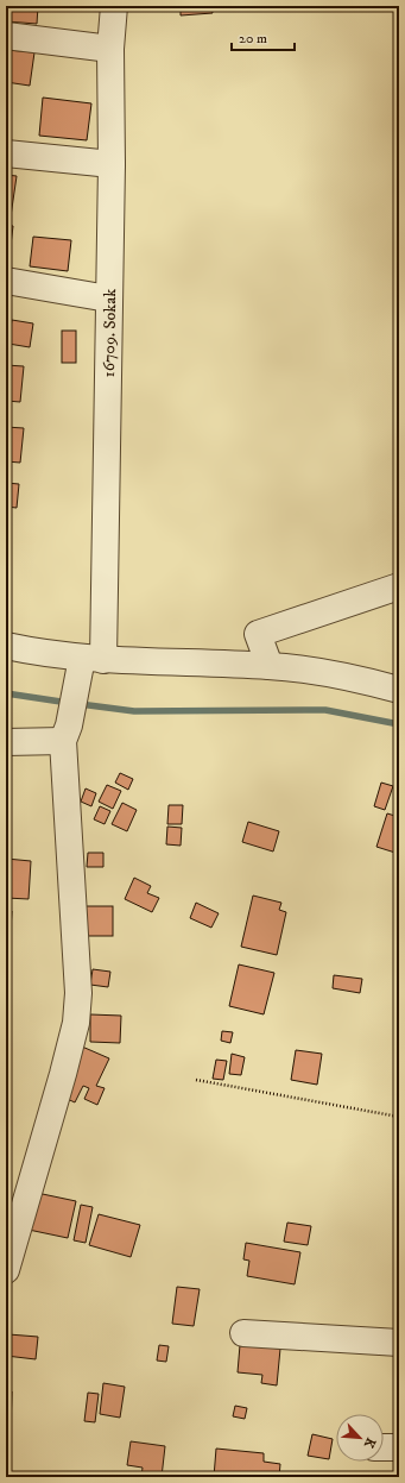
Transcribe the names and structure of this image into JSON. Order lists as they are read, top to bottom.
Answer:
{
  "streets": {
    "street": ["16709. Sokak"]
  },
  "scale_bar": "20 m",
  "north": "bottom right"
}
